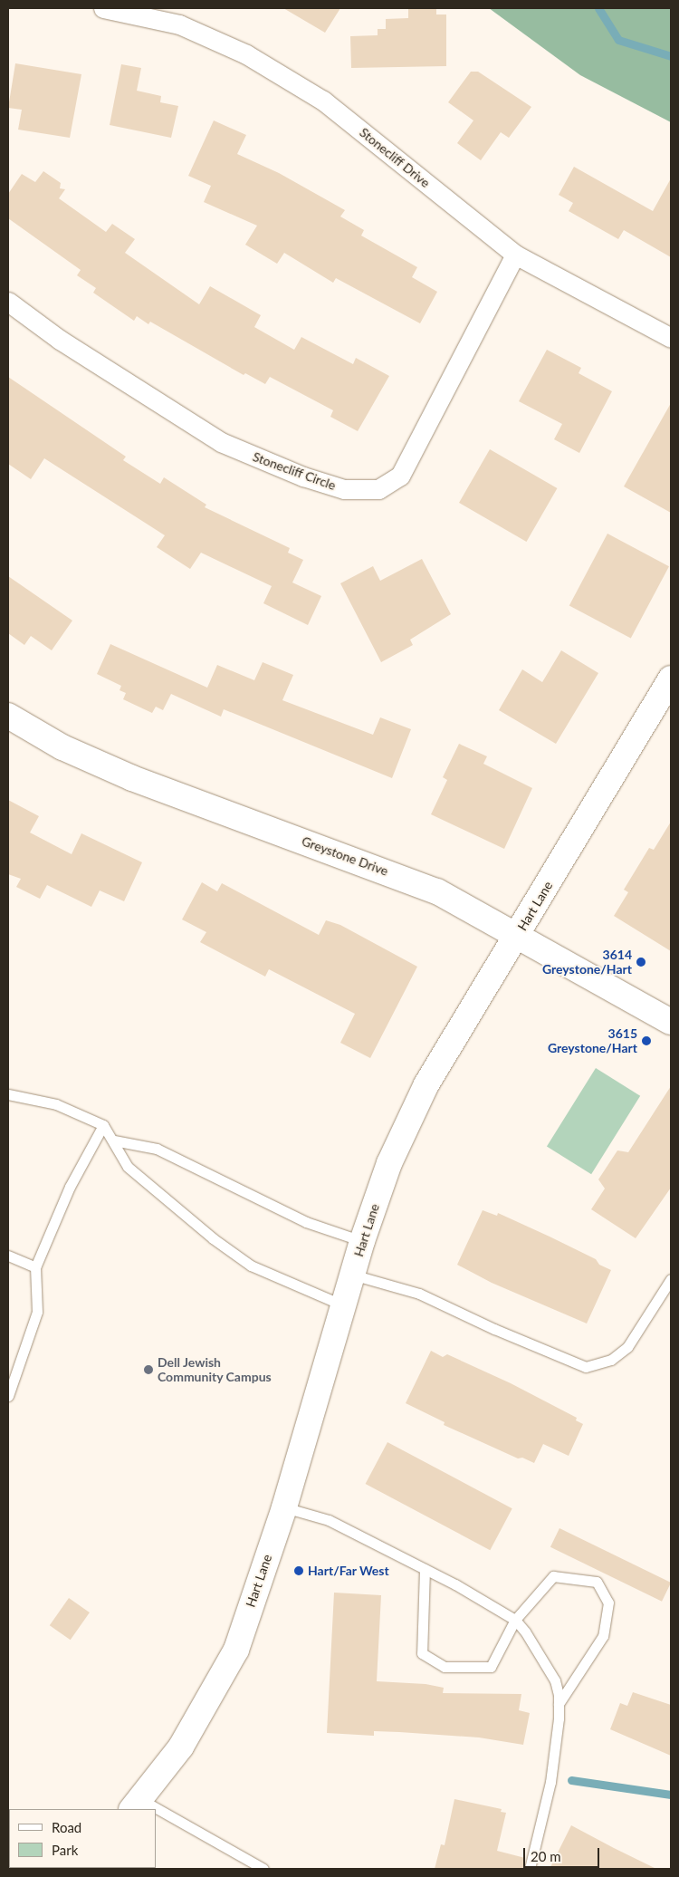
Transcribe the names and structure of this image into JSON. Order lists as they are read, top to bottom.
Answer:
{
  "streets": {
    "street": [
      "Stonecliff Drive",
      "Stonecliff Circle",
      "Greystone Drive",
      "Hart Lane"
    ]
  },
  "crossings": [
    ["Stonecliff Drive", "Stonecliff Circle"],
    ["Greystone Drive", "Hart Lane"]
  ],
  "places": [
    "3614 Greystone/Hart",
    "3615 Greystone/Hart",
    "Dell Jewish Community Campus",
    "Hart/Far West"
  ],
  "legend": ["Road", "Park"],
  "scale_bar": "20 m"
}
